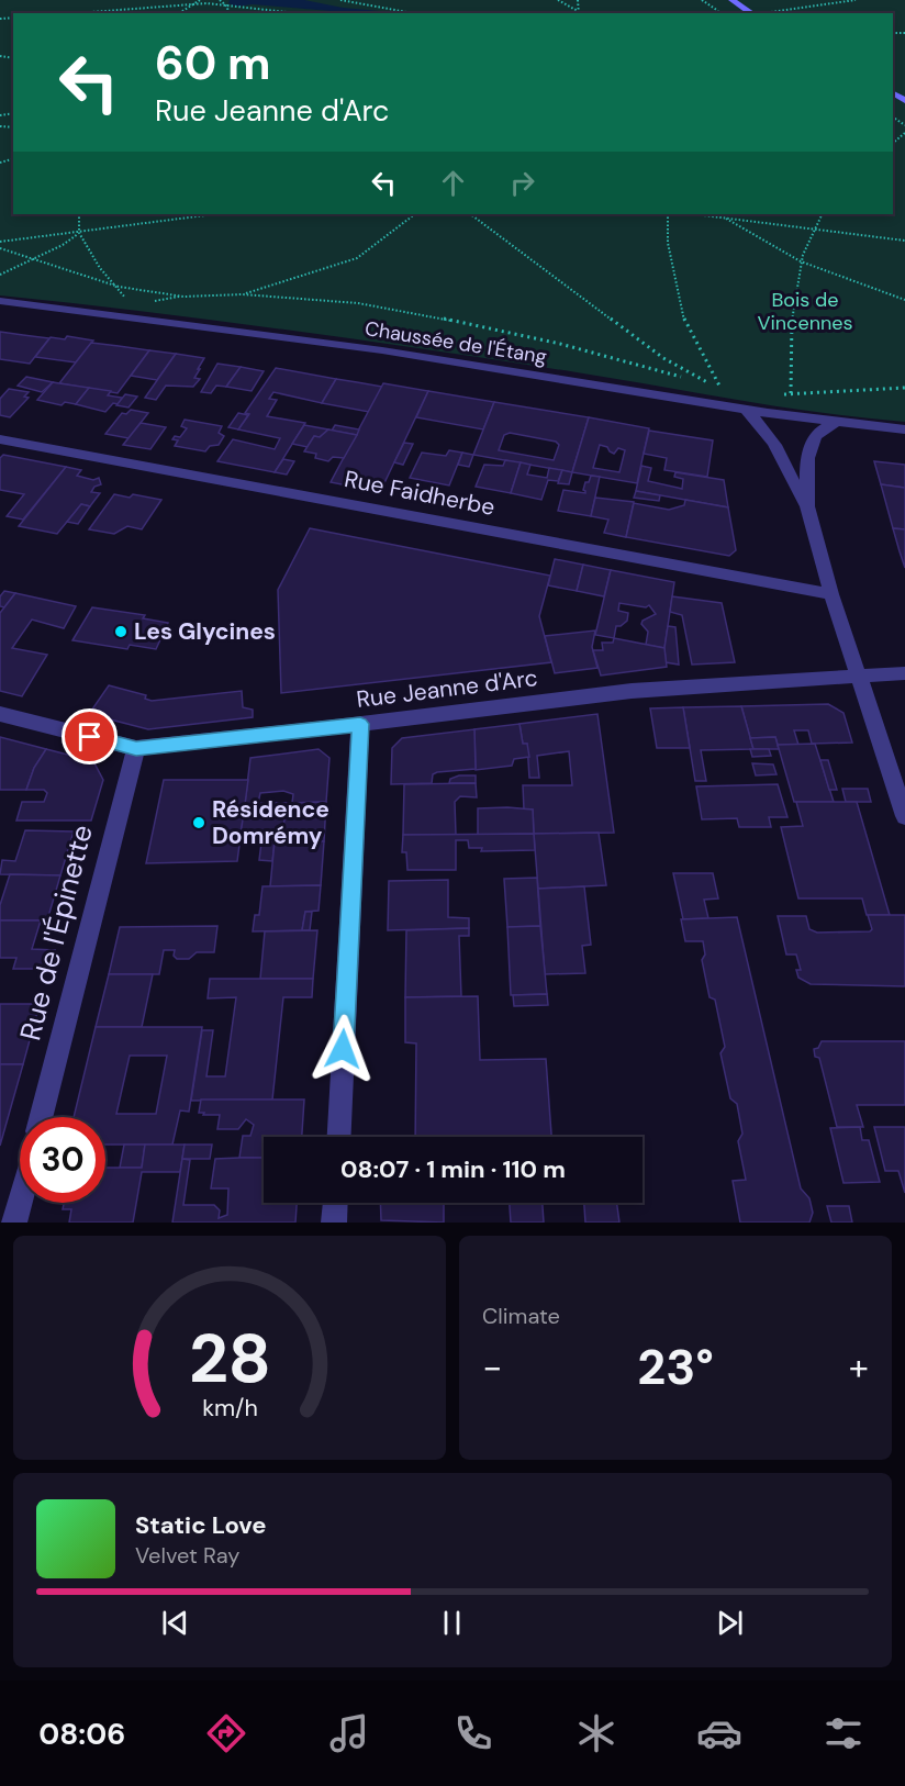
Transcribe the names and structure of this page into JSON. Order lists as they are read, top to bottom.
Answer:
{
  "streets": {
    "street": [
      "Chaussée de l'Étang",
      "Rue Faidherbe",
      "Rue Jeanne d'Arc",
      "Rue de l'Épinette"
    ]
  },
  "crossings": [
    ["Rue Jeanne d'Arc", "Rue de l'Épinette"]
  ],
  "parks": ["Bois de Vincennes"],
  "places": ["Les Glycines", "Résidence Domrémy"],
  "page": {
    "turn": ["60 m", "Rue Jeanne d'Arc"],
    "limit": "30",
    "trip": "08:07 · 1 min · 110 m",
    "tile": "Climate",
    "heat": ["−", "23°", "+"],
    "song": ["Static Love", "Velvet Ray"],
    "tabs": "08:06",
    "gauge": ["28", "km/h"]
  }
}
